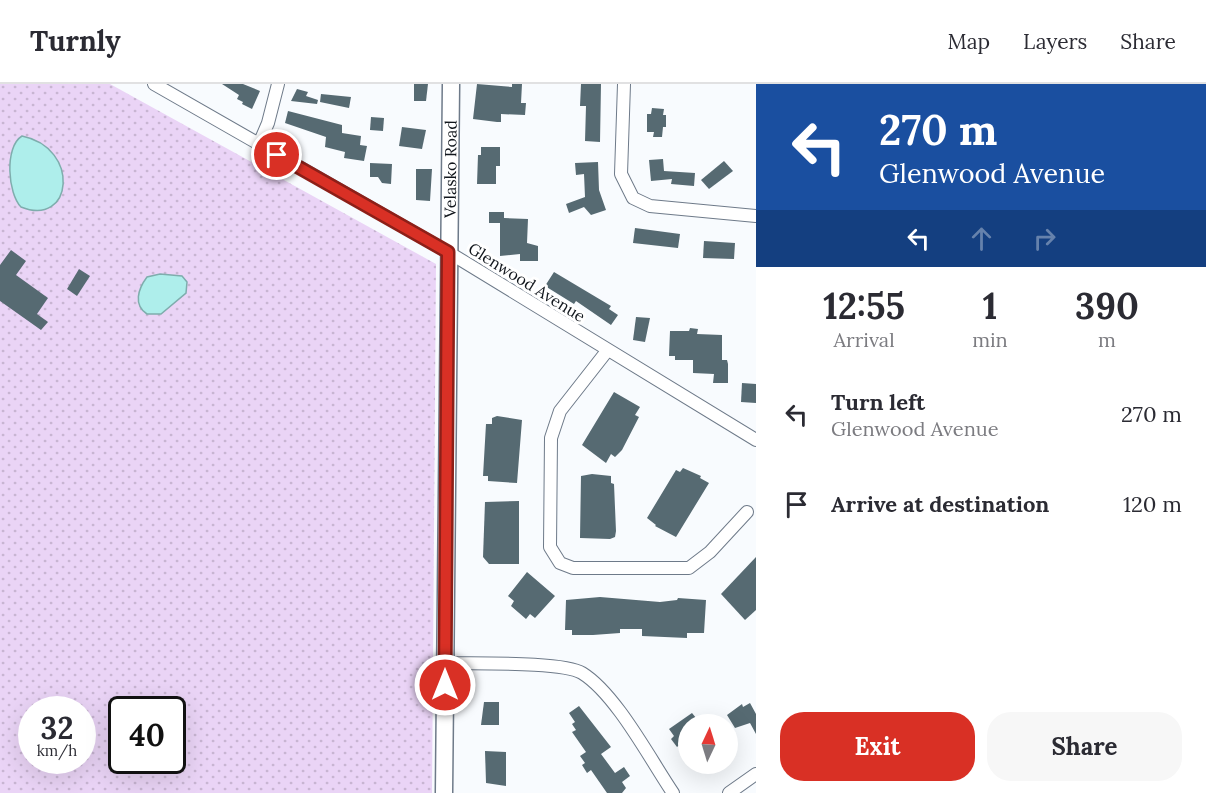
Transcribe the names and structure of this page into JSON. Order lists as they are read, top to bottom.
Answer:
{
  "streets": {
    "street": ["Velasko Road", "Glenwood Avenue"]
  },
  "crossings": [
    ["Velasko Road", "Glenwood Avenue"]
  ],
  "north": "top",
  "page": {
    "header": "Turnly",
    "nav": ["Map", "Layers", "Share"],
    "turn": ["270 m", "Glenwood Avenue"],
    "eta": [
      "12:55",
      "Arrival",
      "1",
      "min",
      "390",
      "m"
    ],
    "list": [
      {
        "name": "Turn left",
        "note": "Glenwood Avenue",
        "value": "270 m"
      },
      {
        "name": "Arrive at destination",
        "value": "120 m"
      }
    ],
    "speed": "32 km/h",
    "limit": "40",
    "buttons": ["Exit", "Share"]
  }
}
